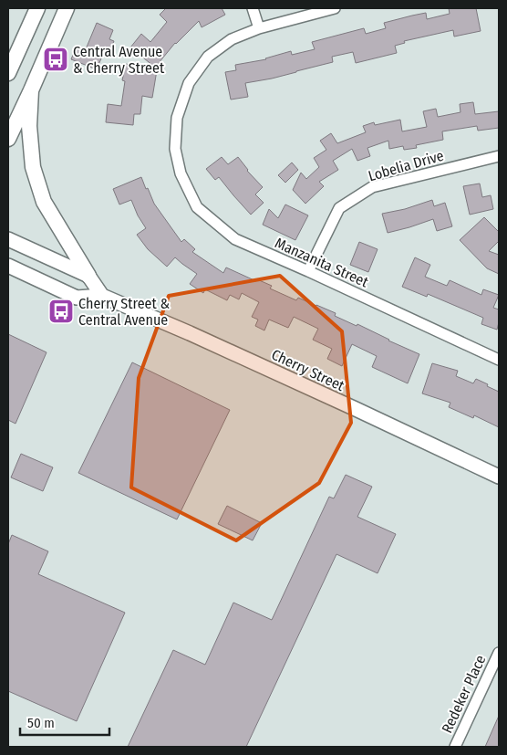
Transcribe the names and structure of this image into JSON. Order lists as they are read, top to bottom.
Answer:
{
  "streets": {
    "street": [
      "Lobelia Drive",
      "Manzanita Street",
      "Cherry Street",
      "Redeker Place"
    ]
  },
  "crossings": [
    ["Lobelia Drive", "Manzanita Street"]
  ],
  "places": {
    "bus stop": ["Central Avenue & Cherry Street", "Cherry Street & Central Avenue"]
  },
  "scale_bar": "50 m"
}
